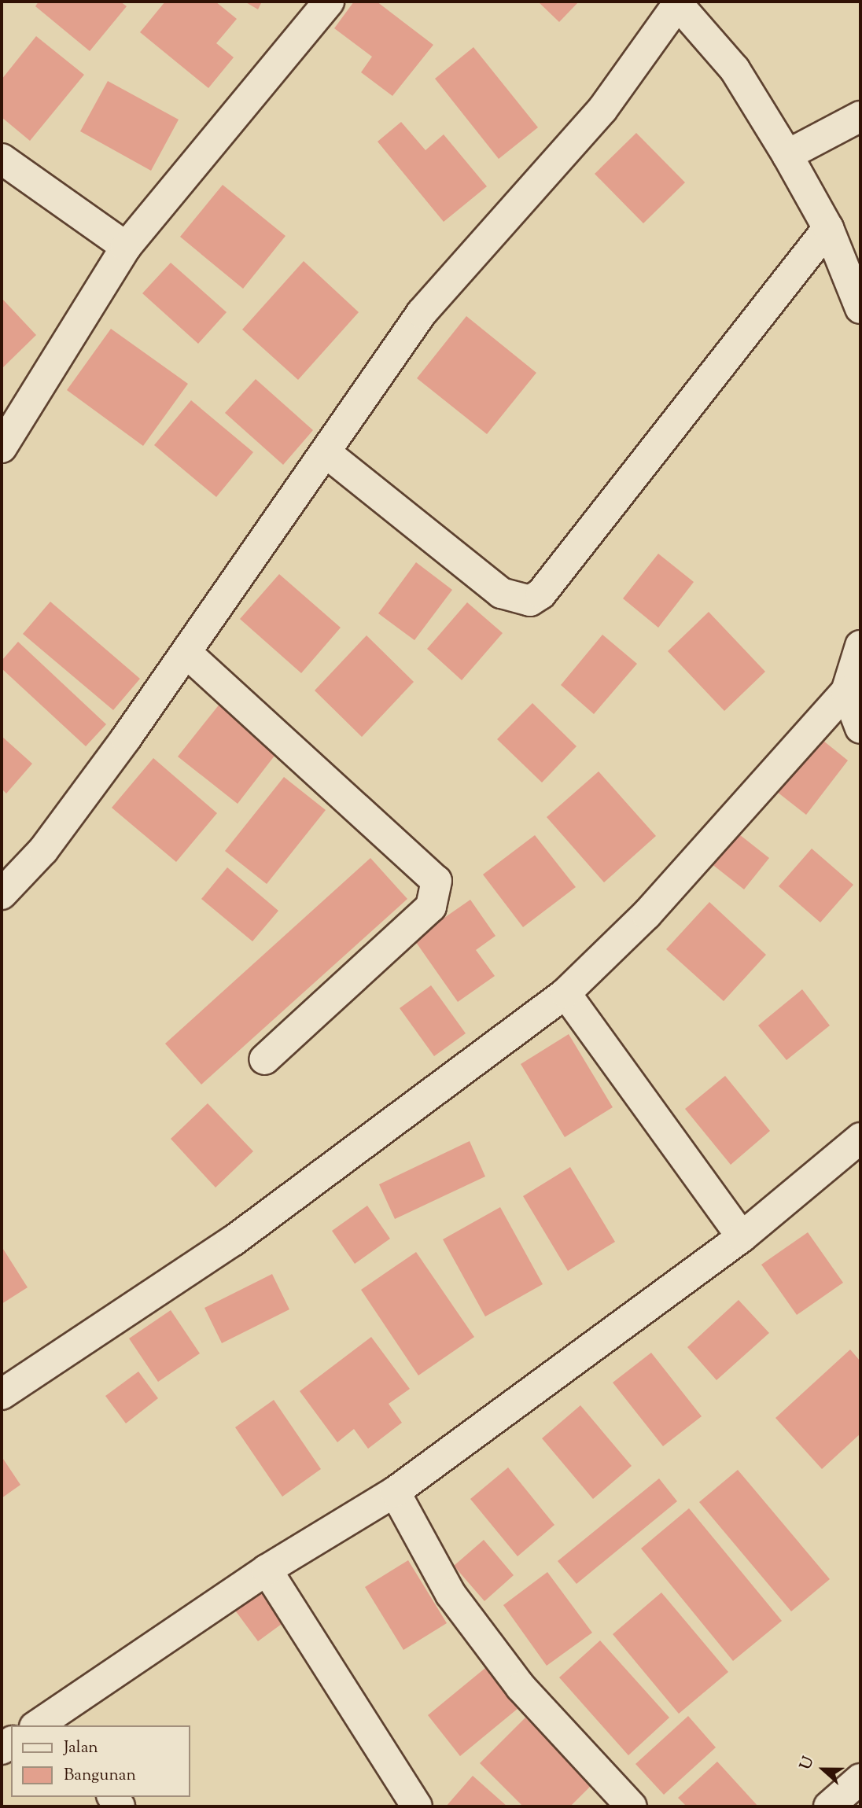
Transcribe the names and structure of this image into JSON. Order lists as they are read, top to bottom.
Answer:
{
  "legend": ["Jalan", "Bangunan"],
  "north": "left"
}
